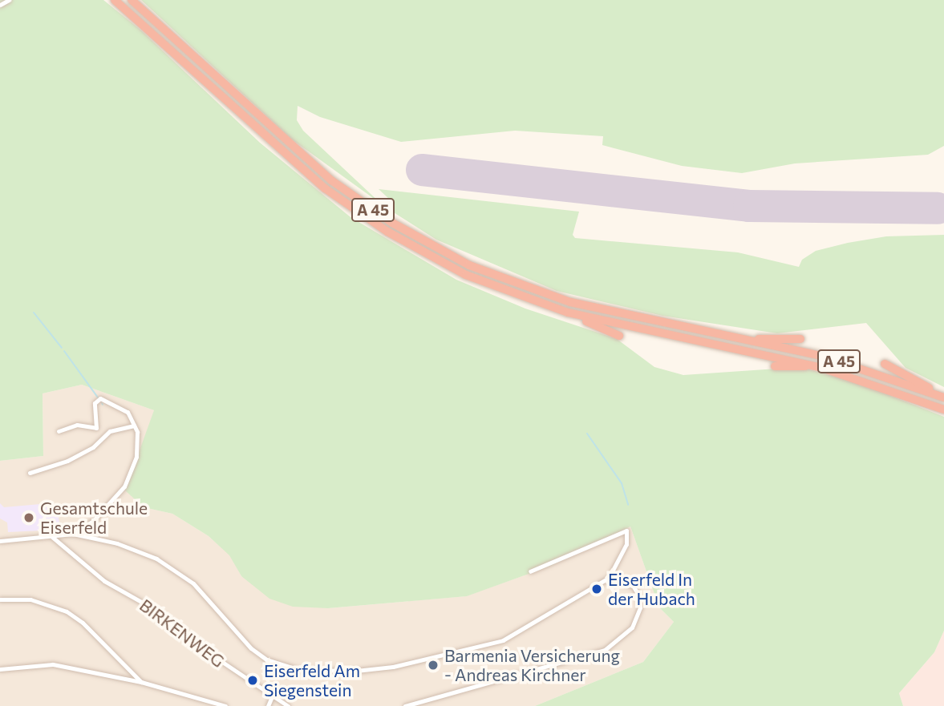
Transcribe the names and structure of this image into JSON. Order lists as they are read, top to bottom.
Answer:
{
  "streets": {
    "highway": ["A 45"],
    "street": ["BIRKENWEG"]
  },
  "places": [
    "Gesamtschule Eiserfeld",
    "Eiserfeld In der Hubach",
    "Barmenia Versicherung - Andreas Kirchner",
    "Eiserfeld Am Siegenstein"
  ]
}
